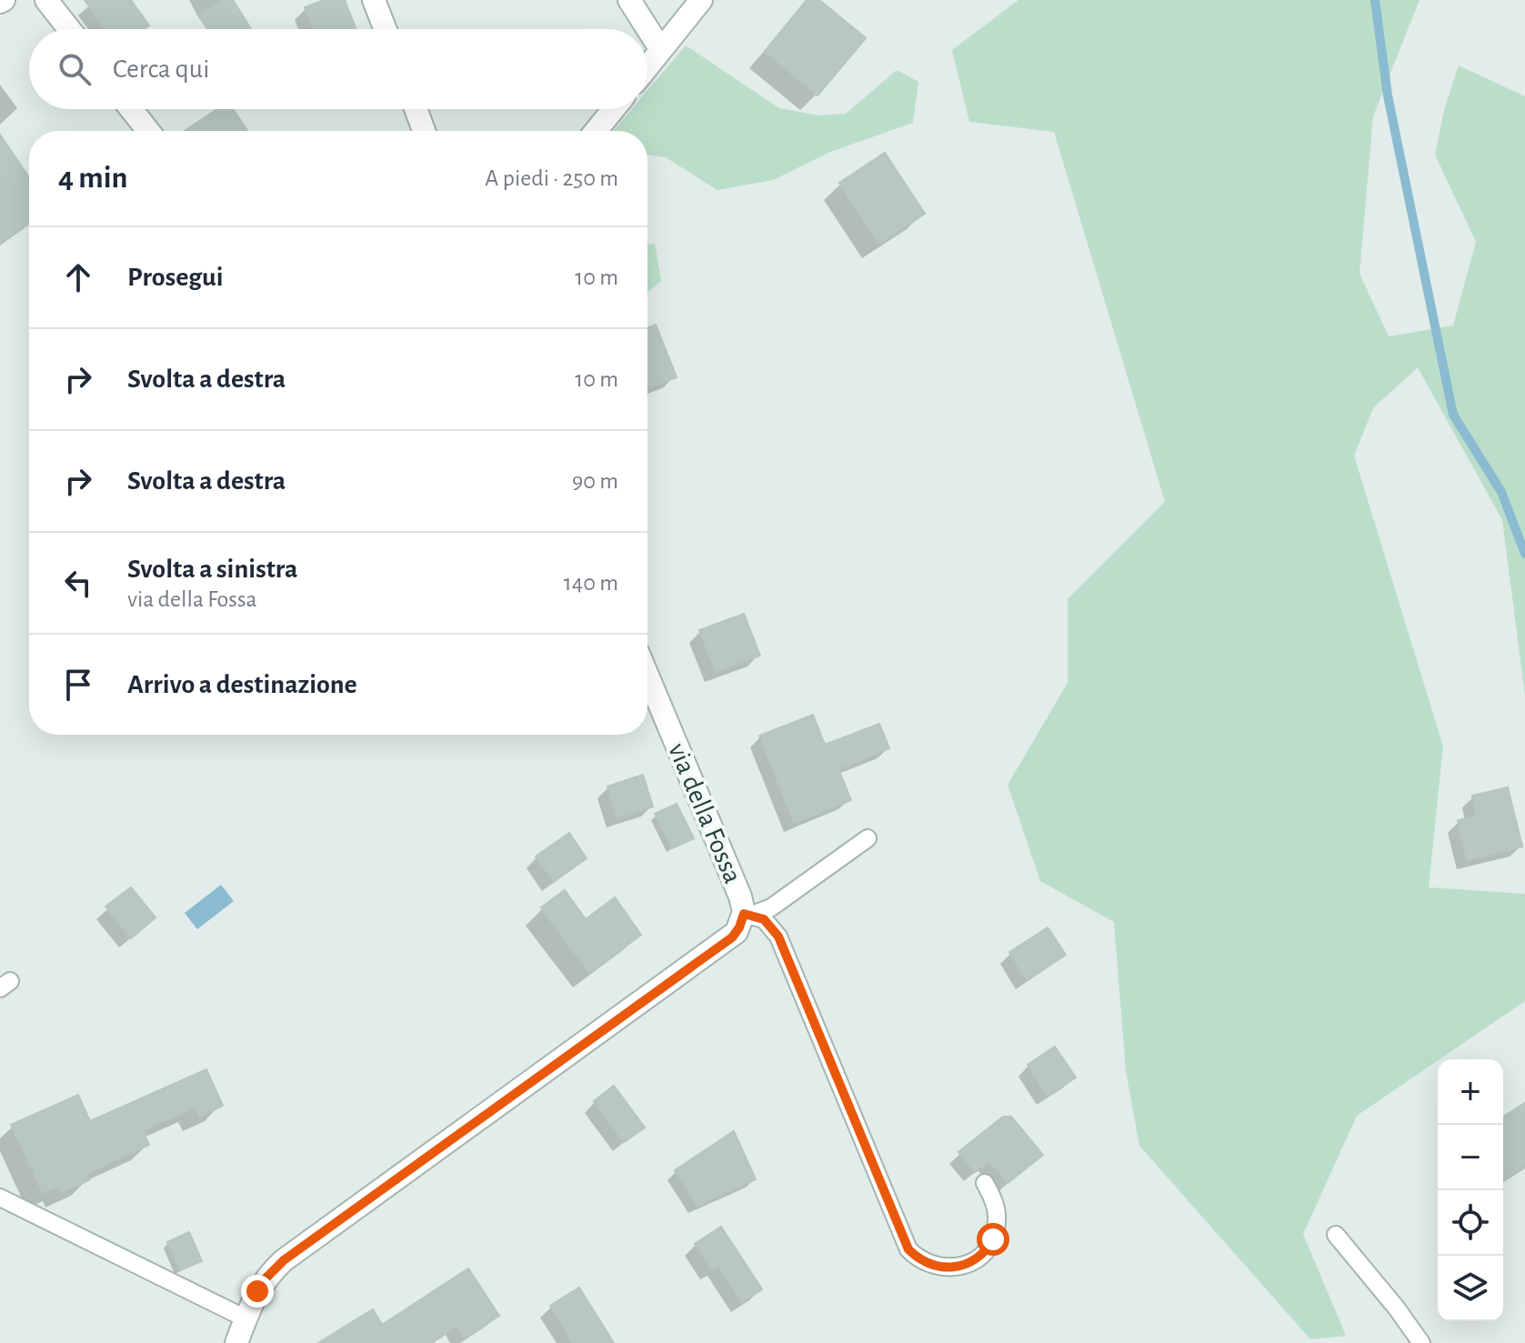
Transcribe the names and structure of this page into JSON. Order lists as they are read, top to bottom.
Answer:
{
  "streets": {
    "street": ["via della Fossa"]
  },
  "page": {
    "search": "Cerca qui",
    "heading": ["4 min", "A piedi · 250 m"],
    "list": [
      ["Prosegui", "10 m"],
      ["Svolta a destra", "10 m"],
      ["Svolta a destra", "90 m"],
      ["Svolta a sinistra", "via della Fossa", "140 m"],
      "Arrivo a destinazione"
    ],
    "map_buttons": ["+", "−"]
  }
}
